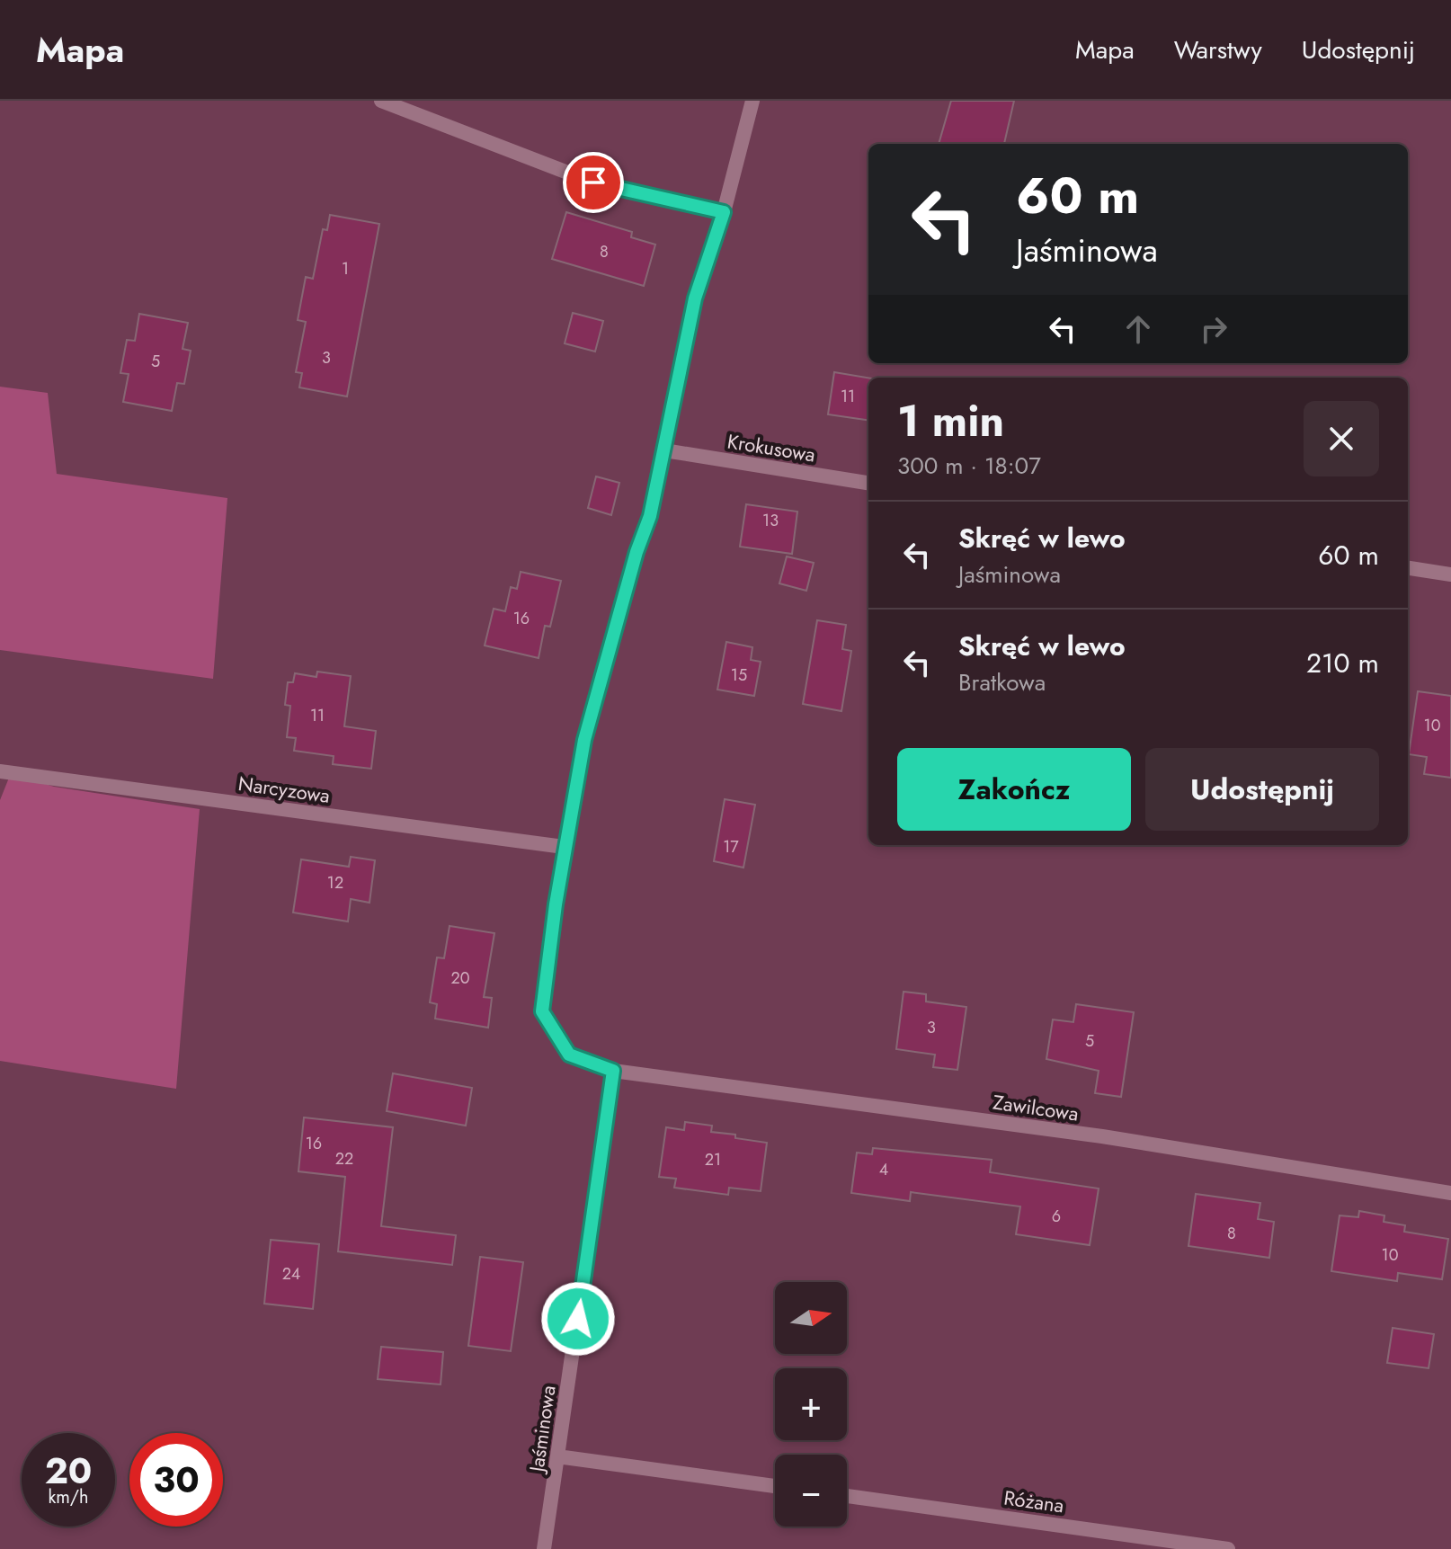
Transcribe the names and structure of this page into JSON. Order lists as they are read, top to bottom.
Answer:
{
  "streets": {
    "street": [
      "Krokusowa",
      "Narcyzowa",
      "Zawilcowa",
      "Jaśminowa",
      "Różana"
    ]
  },
  "crossings": [
    ["Zawilcowa", "Jaśminowa"]
  ],
  "house_numbers": [
    "8",
    "1",
    "3",
    "5",
    "11",
    "13",
    "16",
    "15",
    "11",
    "10",
    "17",
    "12",
    "20",
    "3",
    "5",
    "16",
    "22",
    "21",
    "4",
    "6",
    "8",
    "10",
    "24"
  ],
  "north": "right",
  "page": {
    "header": "Mapa",
    "nav": ["Mapa", "Warstwy", "Udostępnij"],
    "turn": ["60 m", "Jaśminowa"],
    "heading": ["1 min", "300 m · 18:07"],
    "list": [
      {
        "name": "Skręć w lewo",
        "note": "Jaśminowa",
        "value": "60 m"
      },
      {
        "name": "Skręć w lewo",
        "note": "Bratkowa",
        "value": "210 m"
      }
    ],
    "buttons": ["Zakończ", "Udostępnij"],
    "map_buttons": ["+", "−"],
    "speed": "20 km/h",
    "limit": "30"
  }
}
